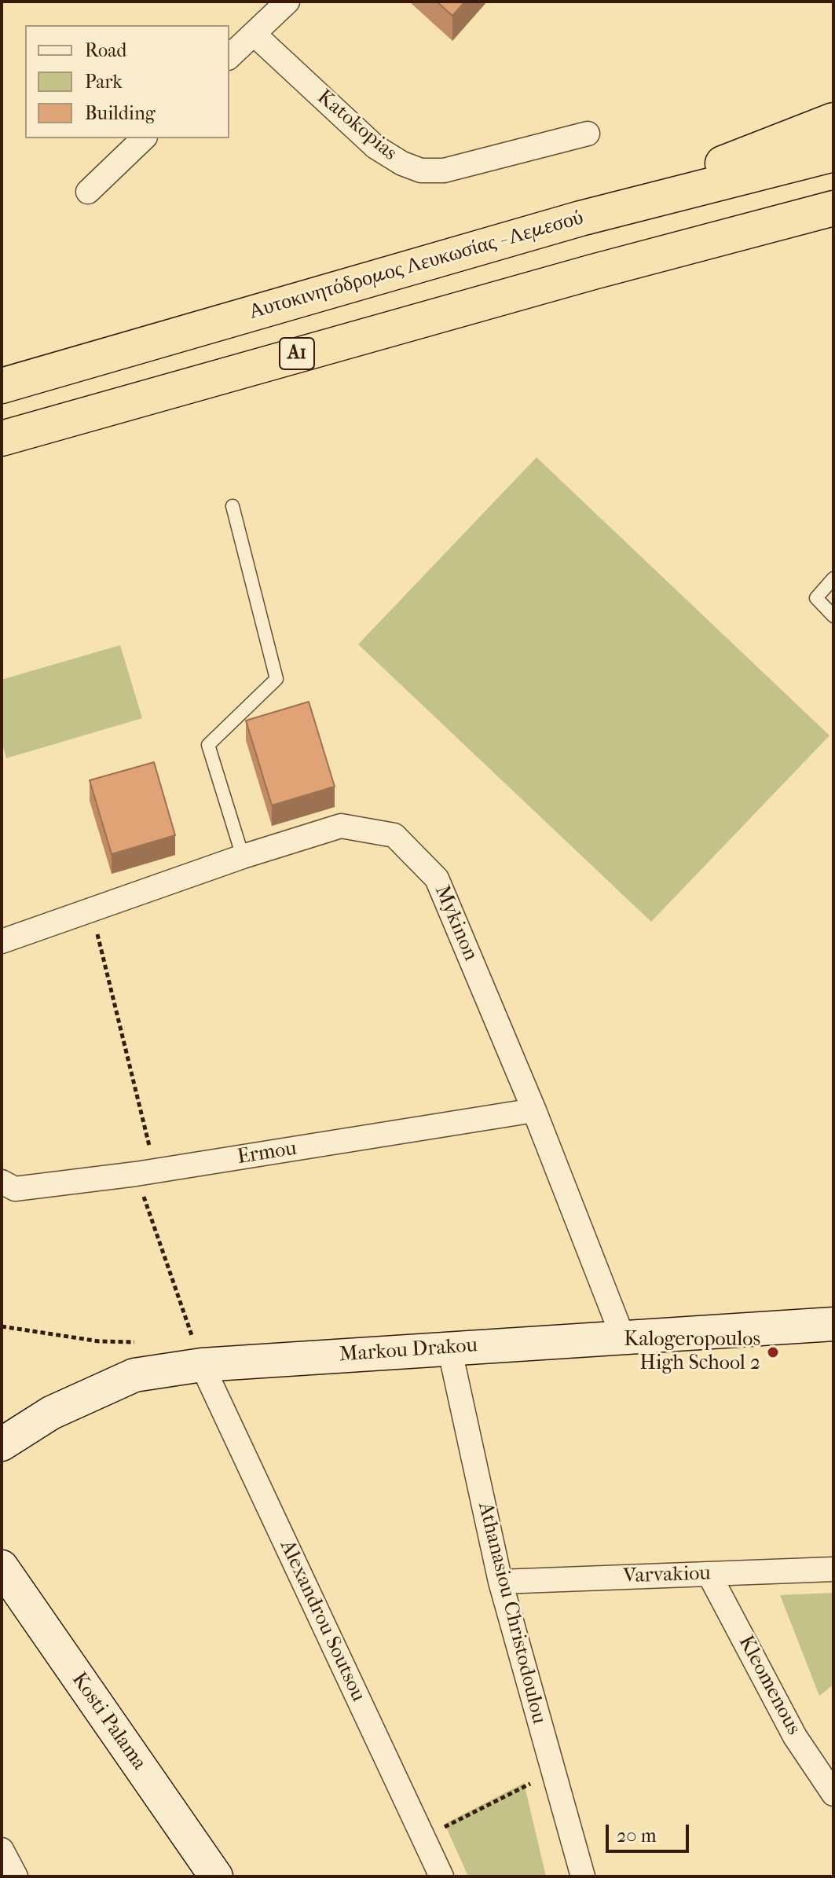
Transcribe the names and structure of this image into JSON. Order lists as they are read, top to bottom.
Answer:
{
  "streets": {
    "highway": ["Αυτοκινητόδρομος Λευκωσίας - Λεμεσού", "A1"],
    "street": [
      "Katokopias",
      "Mykinon",
      "Ermou",
      "Markou Drakou",
      "Varvakiou",
      "Athanasiou Christodoulou",
      "Alexandrou Soutsou",
      "Kleomenous",
      "Kosti Palama"
    ]
  },
  "crossings": [
    ["Mykinon", "Ermou"],
    ["Mykinon", "Markou Drakou"],
    ["Markou Drakou", "Athanasiou Christodoulou"],
    ["Markou Drakou", "Alexandrou Soutsou"],
    ["Varvakiou", "Athanasiou Christodoulou"],
    ["Varvakiou", "Kleomenous"]
  ],
  "places": ["Kalogeropoulos High School 2"],
  "legend": ["Road", "Park", "Building"],
  "scale_bar": "20 m"
}
